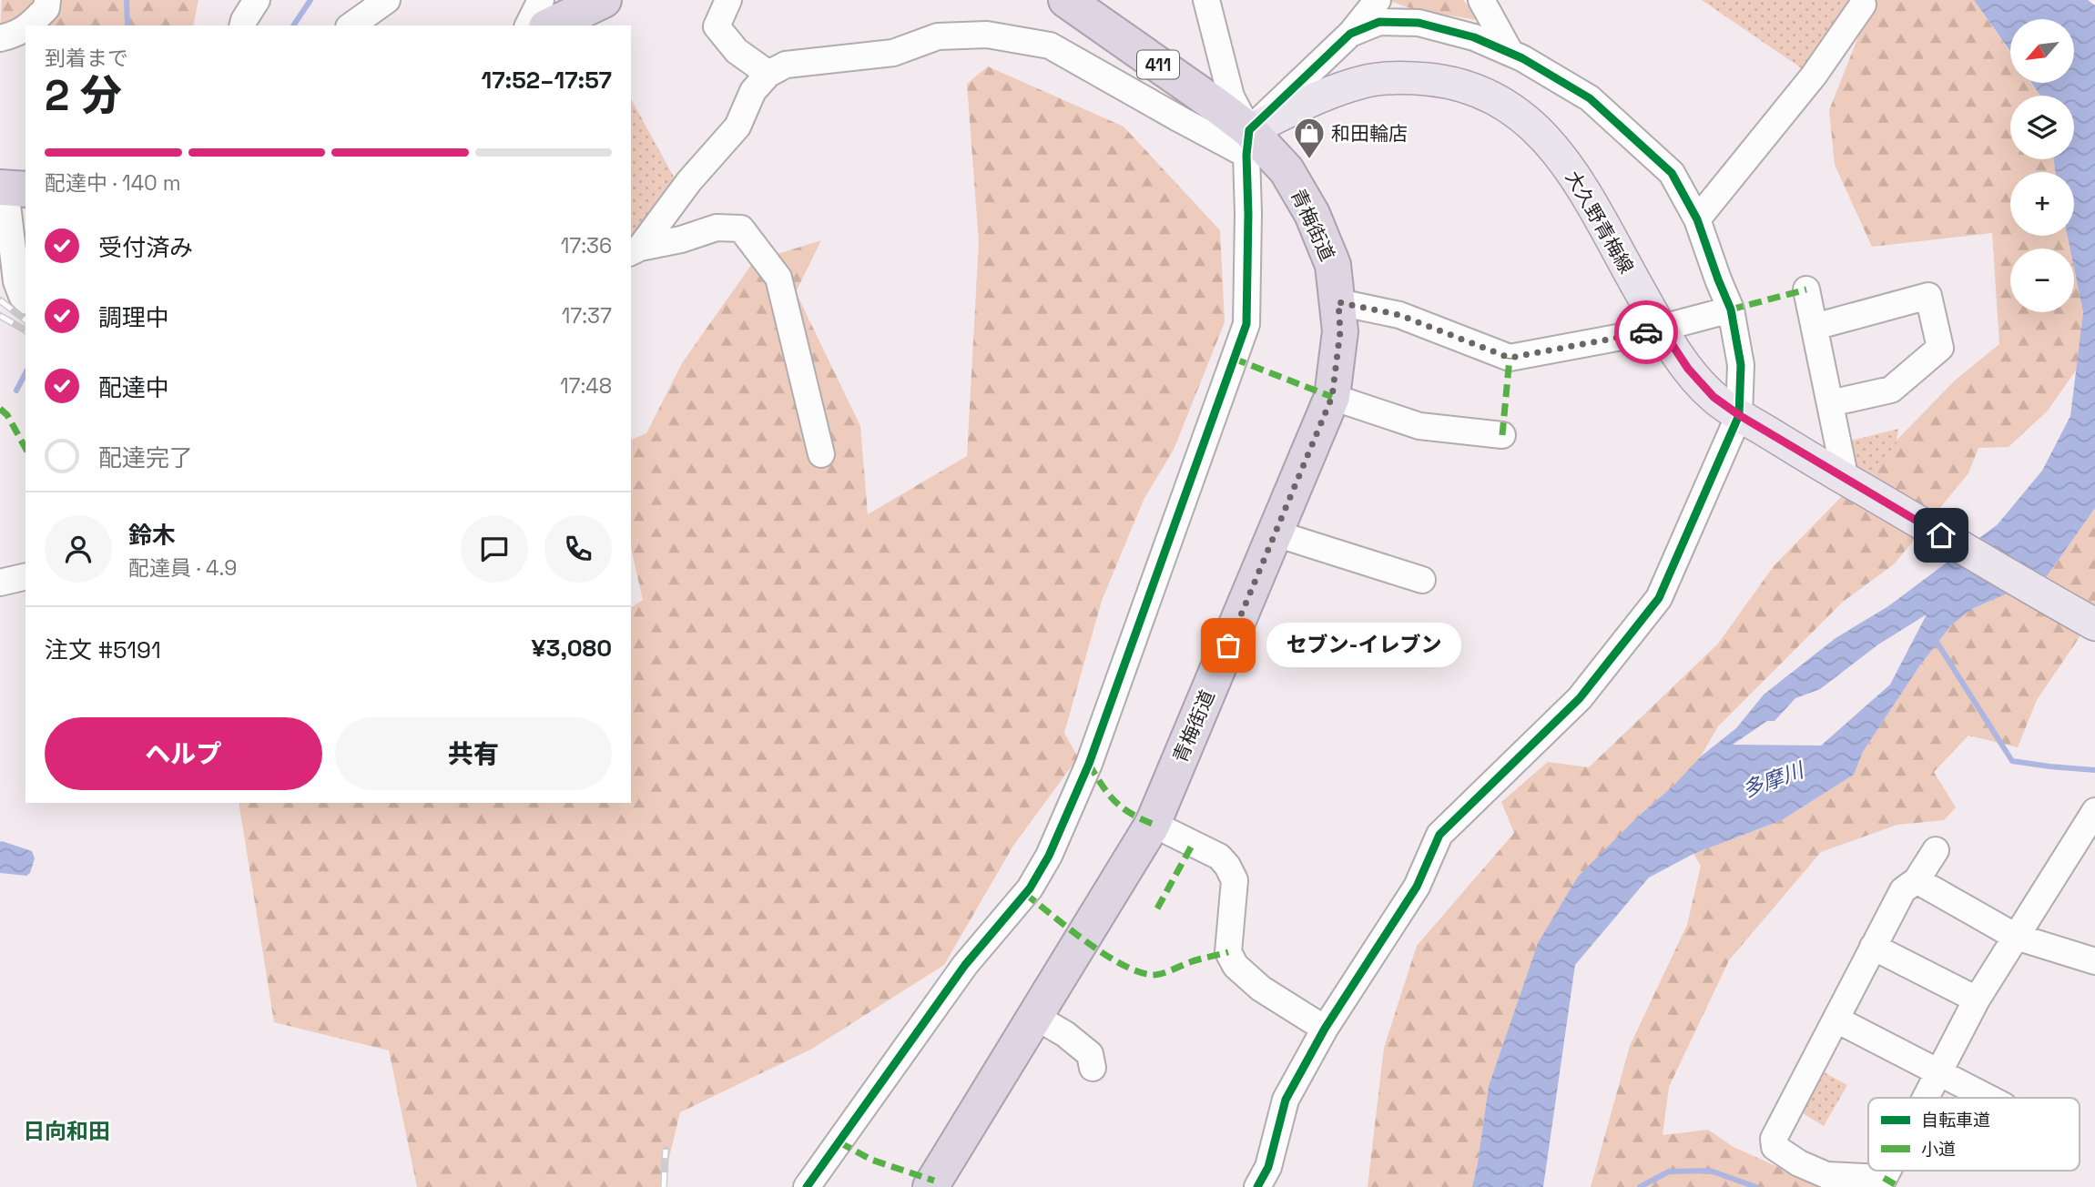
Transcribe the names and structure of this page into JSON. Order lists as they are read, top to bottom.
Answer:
{
  "streets": {
    "highway": ["411", "青梅街道"],
    "main road": ["大久野青梅線"]
  },
  "crossings": [
    ["大久野青梅線", "青梅街道"]
  ],
  "districts": ["日向和田"],
  "water": ["多摩川"],
  "places": {
    "shop": ["和田輪店"],
    "other": ["セブン-イレブン"]
  },
  "legend": ["自転車道", "小道"],
  "north": "bottom left",
  "page": {
    "map_buttons": ["+", "−"],
    "heading": ["2 分", "到着まで", "17:52–17:57"],
    "panel": [
      "鈴木",
      "配達員 · 4.9",
      "注文 #5191",
      "¥3,080"
    ],
    "bar": "配達中 · 140 m",
    "list": [
      ["受付済み", "17:36"],
      ["調理中", "17:37"],
      ["配達中", "17:48"],
      "配達完了"
    ],
    "bubble": "セブン-イレブン",
    "buttons": ["ヘルプ", "共有"]
  }
}
